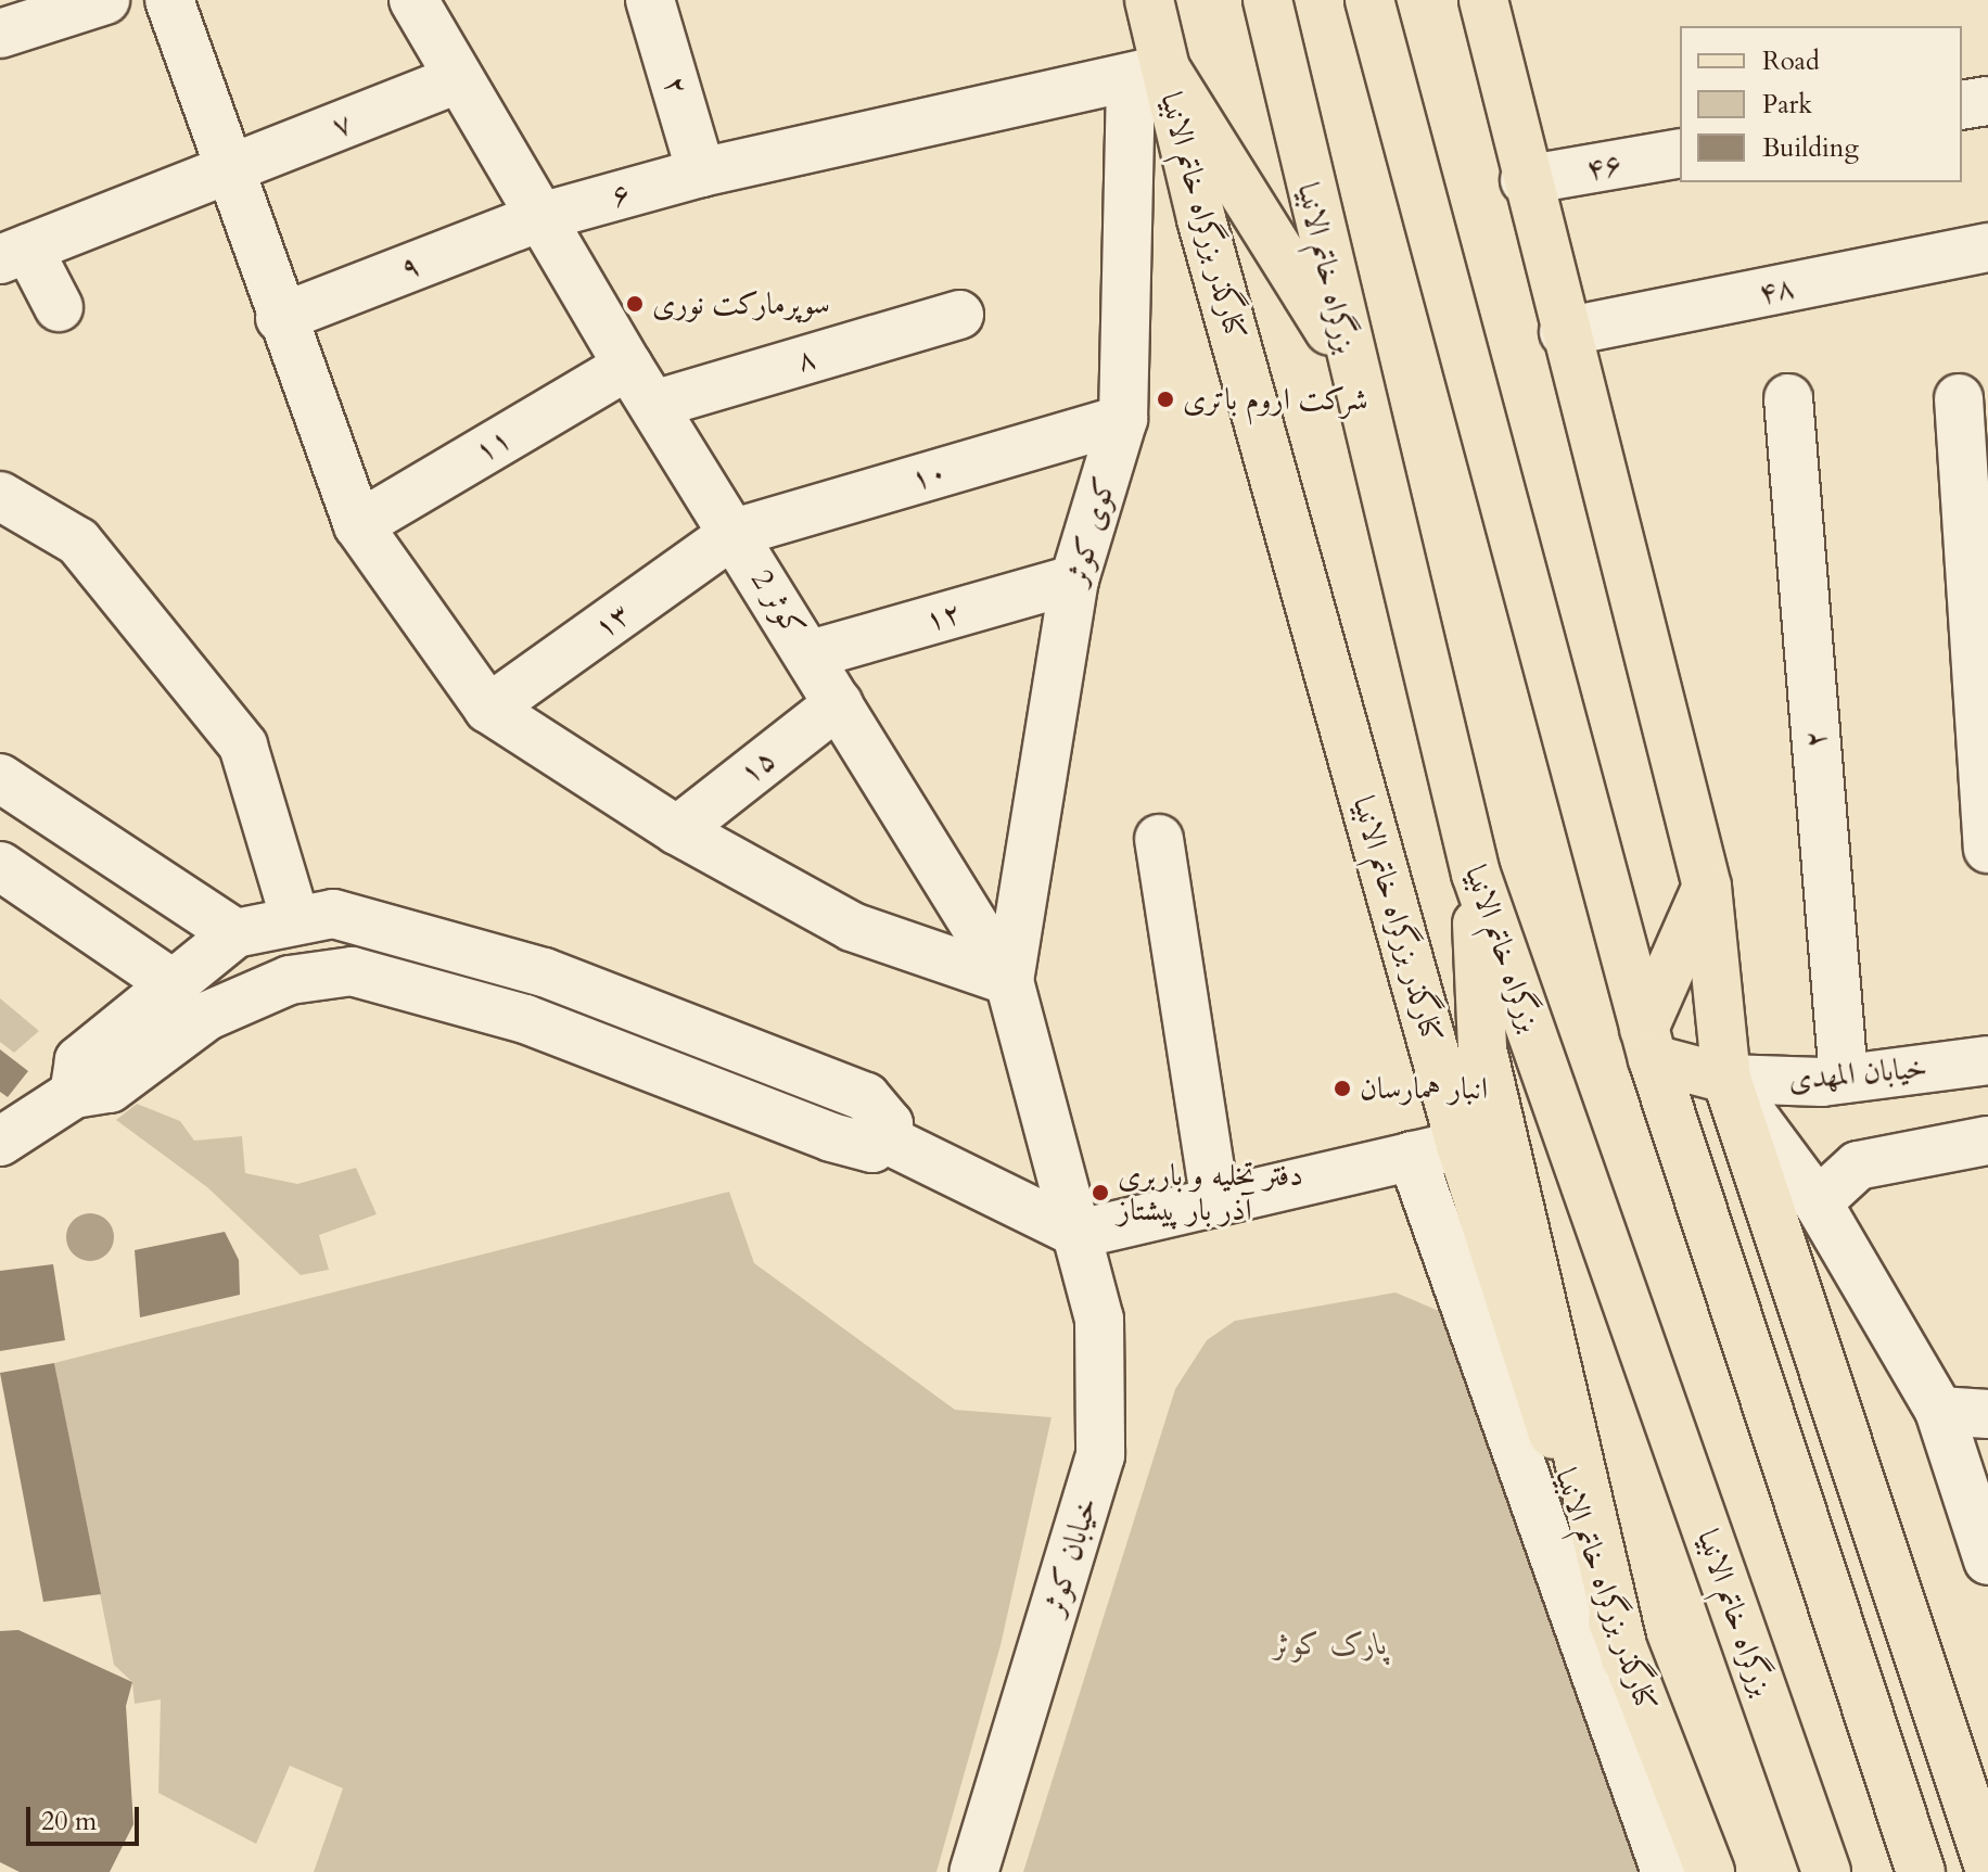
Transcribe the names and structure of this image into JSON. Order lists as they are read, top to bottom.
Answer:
{
  "streets": {
    "main road": ["کنارگذر بزرگراه خاتم الانبیا", "بزرگراه خاتم الانبیا"],
    "street": [
      "۲",
      "۷",
      "۴۶",
      "۶",
      "۹",
      "۴۸",
      "۸",
      "۱۱",
      "۱۰",
      "کوی کوثر",
      "کوثر 2",
      "۱۲",
      "۱۳",
      "۱۵",
      "خیابان المهدی",
      "خیابان کوثر"
    ]
  },
  "crossings": [
    ["۲", "۶"],
    ["۲", "خیابان المهدی"],
    ["۷", "کوثر 2"],
    ["۶", "کنارگذر بزرگراه خاتم الانبیا"],
    ["۶", "۹"],
    ["۶", "کوی کوثر"],
    ["۶", "کوثر 2"],
    ["کنارگذر بزرگراه خاتم الانبیا", "کوی کوثر"],
    ["۹", "کوثر 2"],
    ["۸", "کوثر 2"],
    ["۱۱", "کوثر 2"],
    ["۱۰", "کوی کوثر"],
    ["۱۰", "کوثر 2"],
    ["۱۰", "۱۳"],
    ["کوی کوثر", "کوثر 2"],
    ["کوی کوثر", "۱۲"],
    ["کوثر 2", "۱۲"],
    ["کوثر 2", "۱۳"],
    ["کوثر 2", "۱۵"],
    ["کوثر 2", "خیابان کوثر"]
  ],
  "parks": ["پارک کوثر"],
  "places": [
    "سوپرمارکت نوری",
    "شرکت اروم باتری",
    "انبار همارسان",
    "دفتر تخلیه و باربری آذر بار پیشتاز"
  ],
  "legend": ["Road", "Park", "Building"],
  "scale_bar": "20 m"
}
